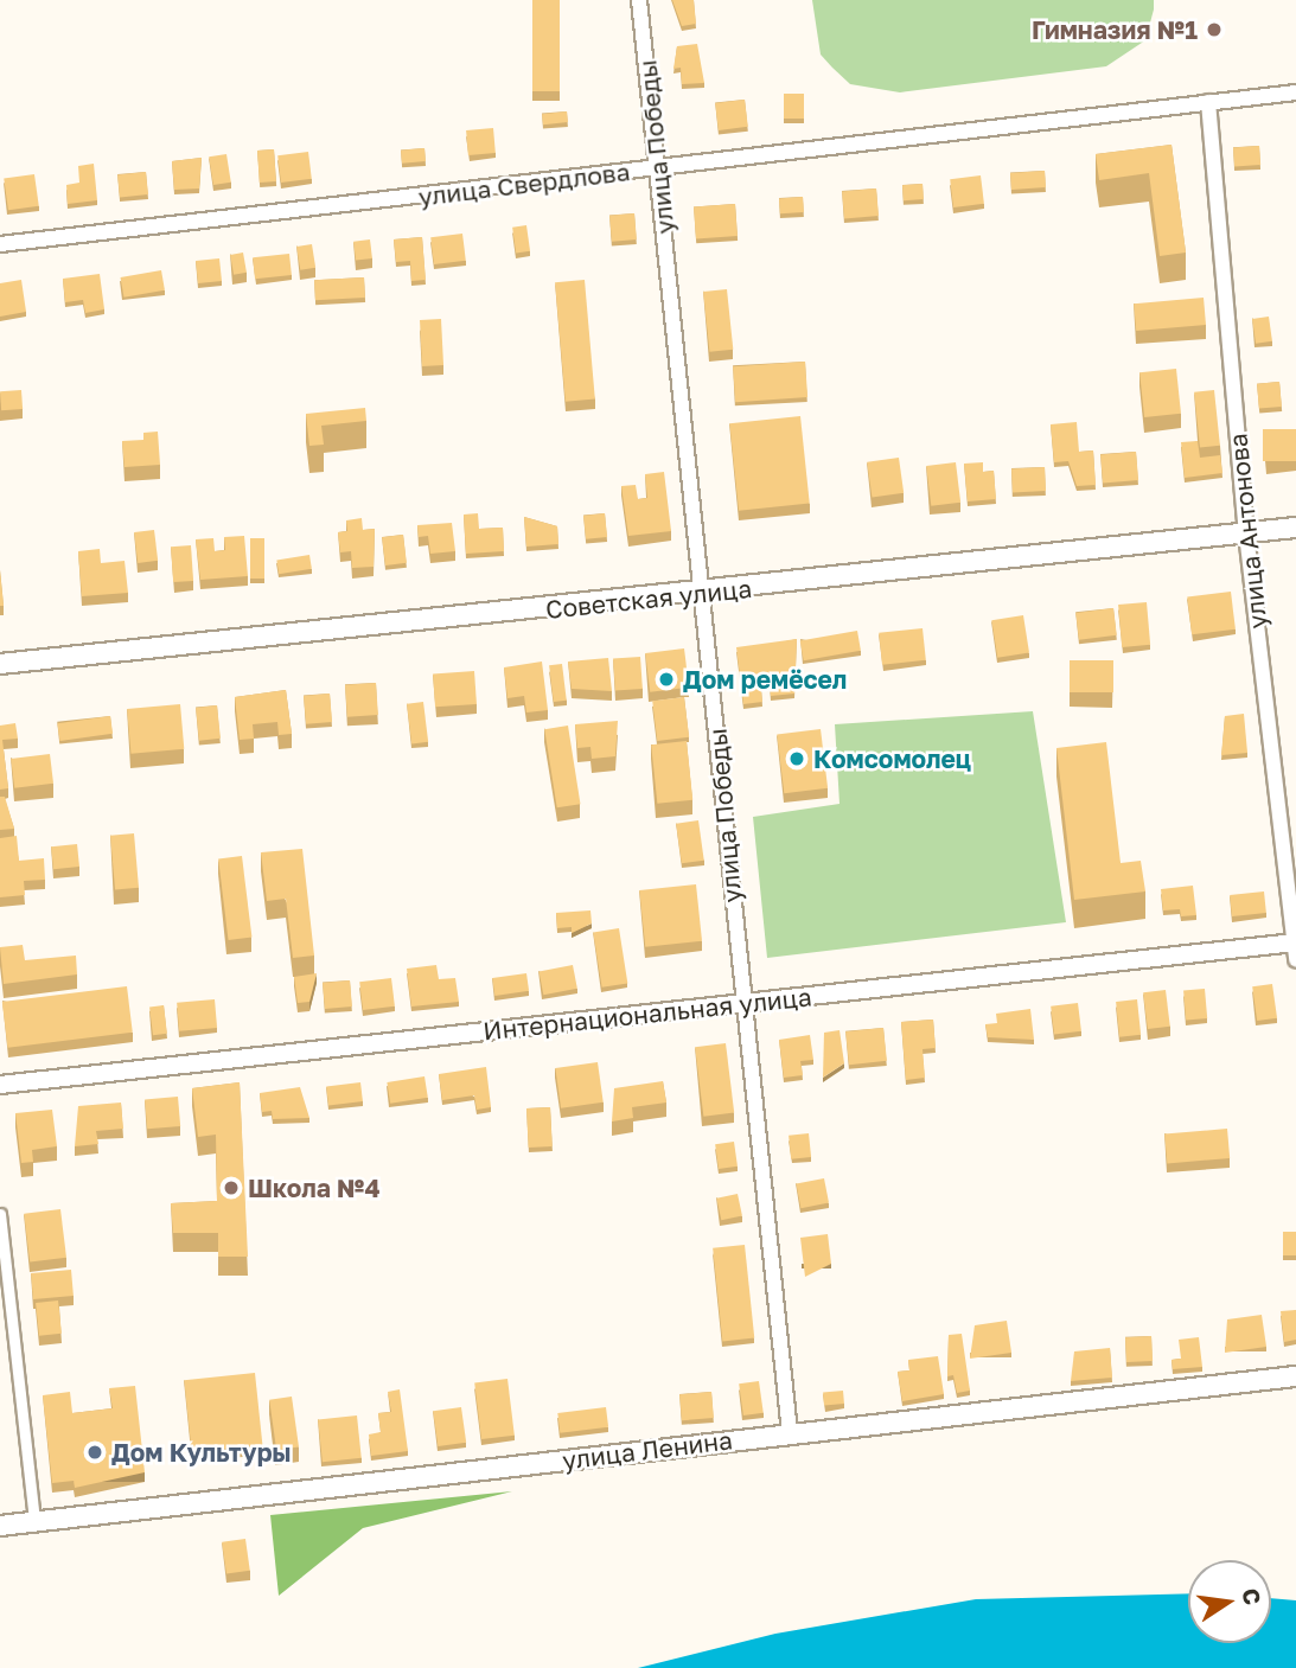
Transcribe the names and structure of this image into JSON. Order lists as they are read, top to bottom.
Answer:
{
  "streets": {
    "main road": ["Советская улица", "улица Ленина"],
    "street": [
      "улица Победы",
      "улица Свердлова",
      "улица Антонова",
      "Интернациональная улица"
    ]
  },
  "crossings": [
    ["улица Победы", "улица Свердлова"],
    ["улица Победы", "Советская улица"],
    ["улица Победы", "Интернациональная улица"],
    ["улица Победы", "улица Ленина"],
    ["улица Свердлова", "улица Антонова"],
    ["улица Антонова", "Советская улица"],
    ["улица Антонова", "Интернациональная улица"]
  ],
  "places": [
    "Гимназия №1",
    "Дом ремёсел",
    "Комсомолец",
    "Школа №4",
    "Дом Культуры"
  ],
  "north": "right"
}
